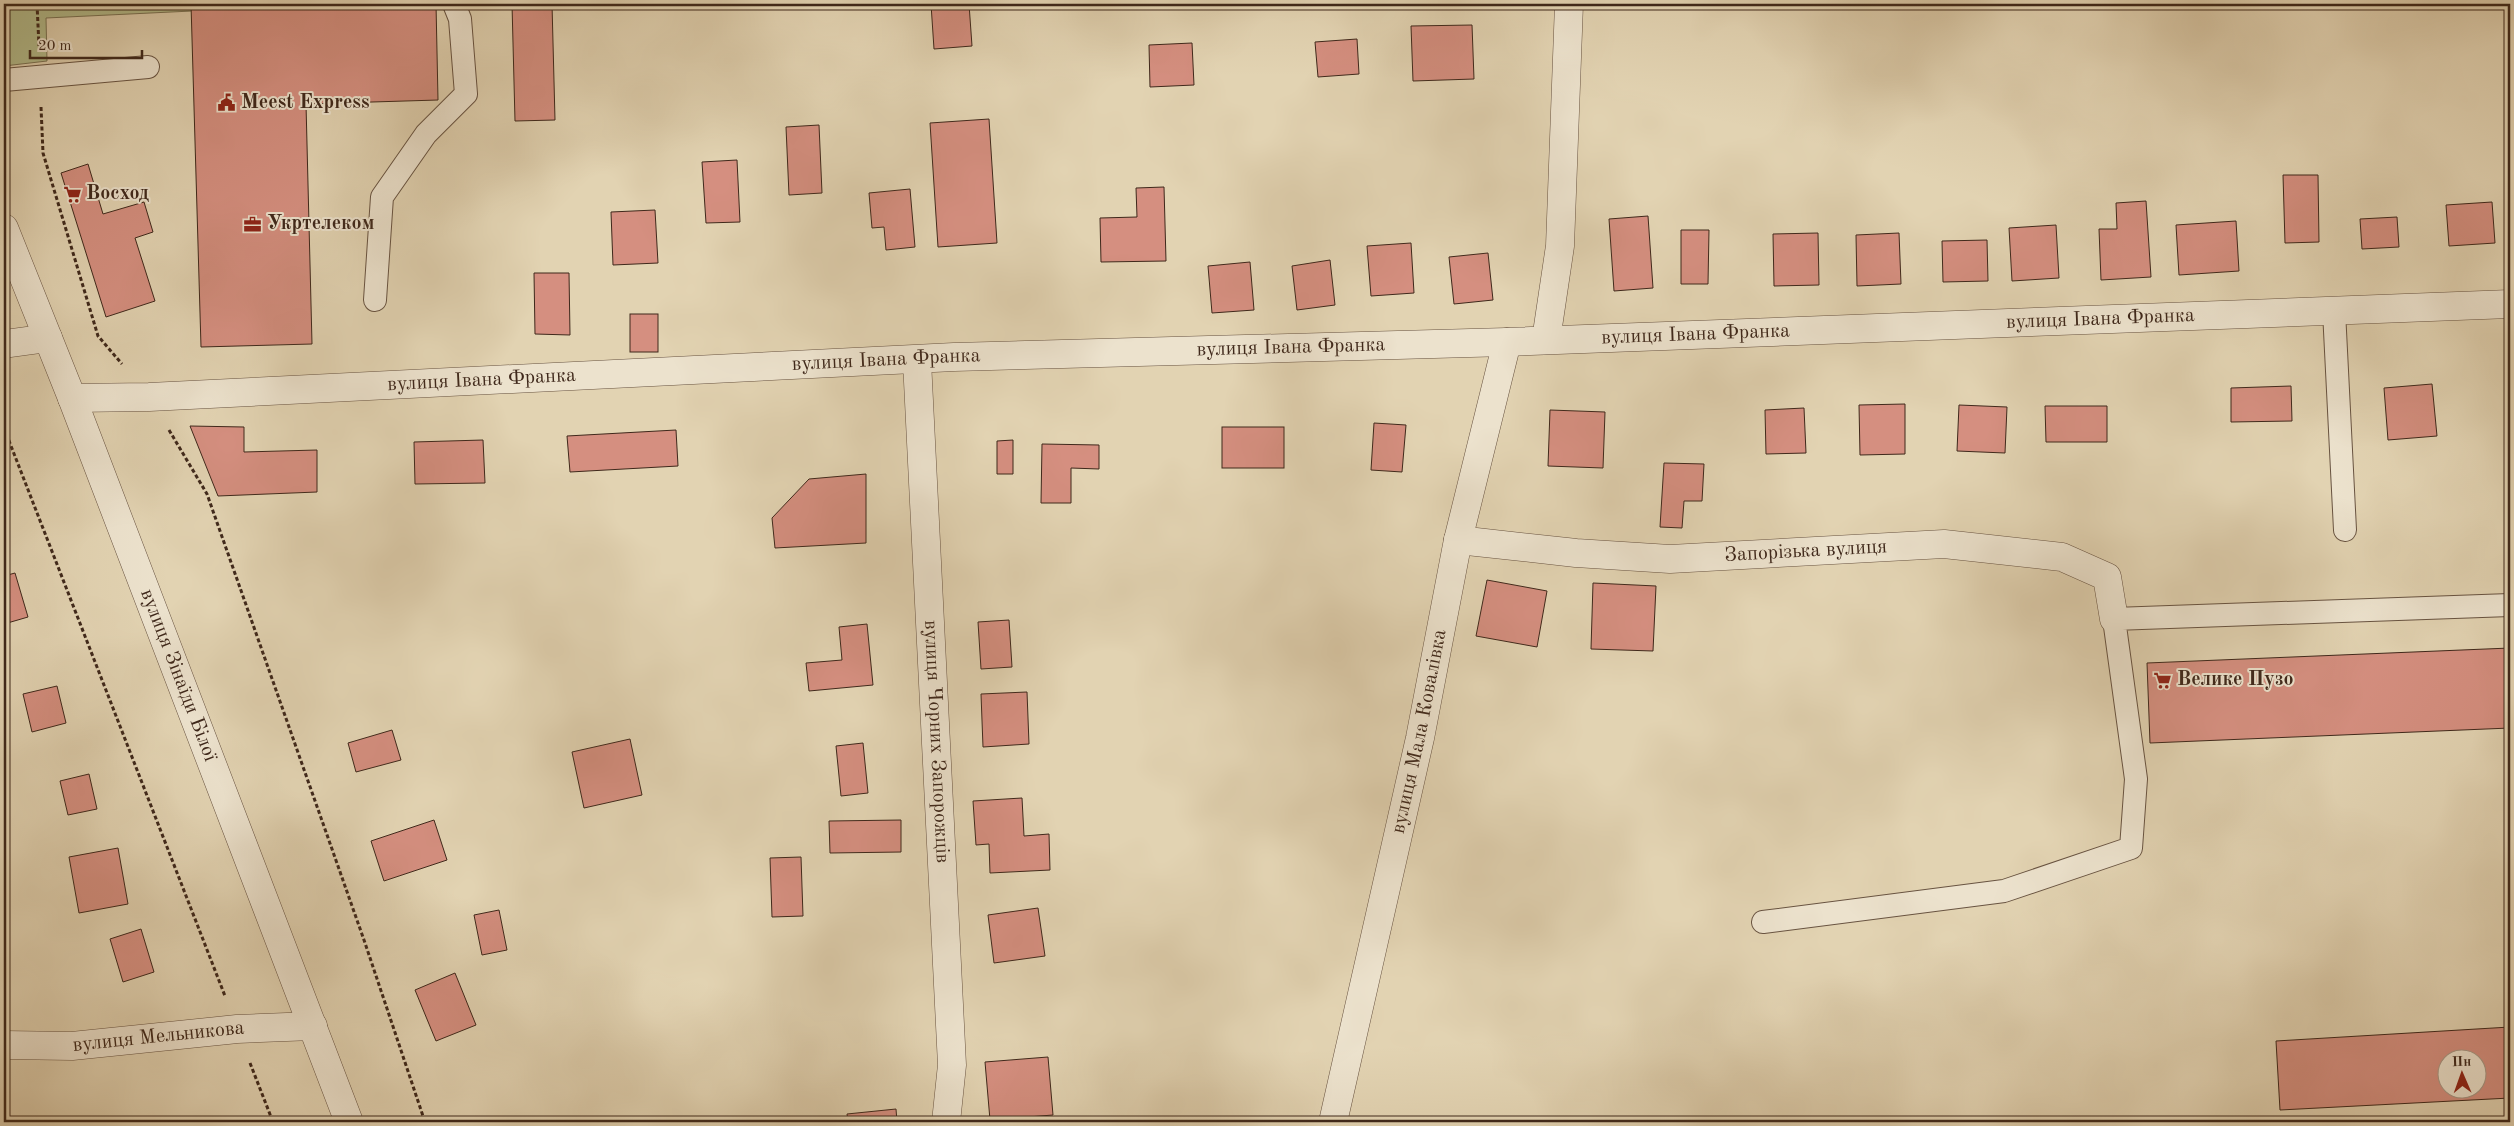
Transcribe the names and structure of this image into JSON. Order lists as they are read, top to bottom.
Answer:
{
  "streets": {
    "street": [
      "вулиця Івана Франка",
      "Запорізька вулиця",
      "вулиця Зінаїди Білої",
      "вулиця Мала Ковалівка",
      "вулиця Чорних Запорожців",
      "вулиця Мельникова"
    ]
  },
  "crossings": [
    ["вулиця Івана Франка", "вулиця Зінаїди Білої"],
    ["вулиця Івана Франка", "вулиця Мала Ковалівка"],
    ["вулиця Івана Франка", "вулиця Чорних Запорожців"],
    ["Запорізька вулиця", "вулиця Мала Ковалівка"],
    ["вулиця Зінаїди Білої", "вулиця Мельникова"]
  ],
  "places": {
    "public building": ["Meest Express"],
    "supermarket": ["Восход", "Велике Пузо"],
    "office": ["Укртелеком"]
  },
  "scale_bar": "20 m",
  "north": "top"
}
